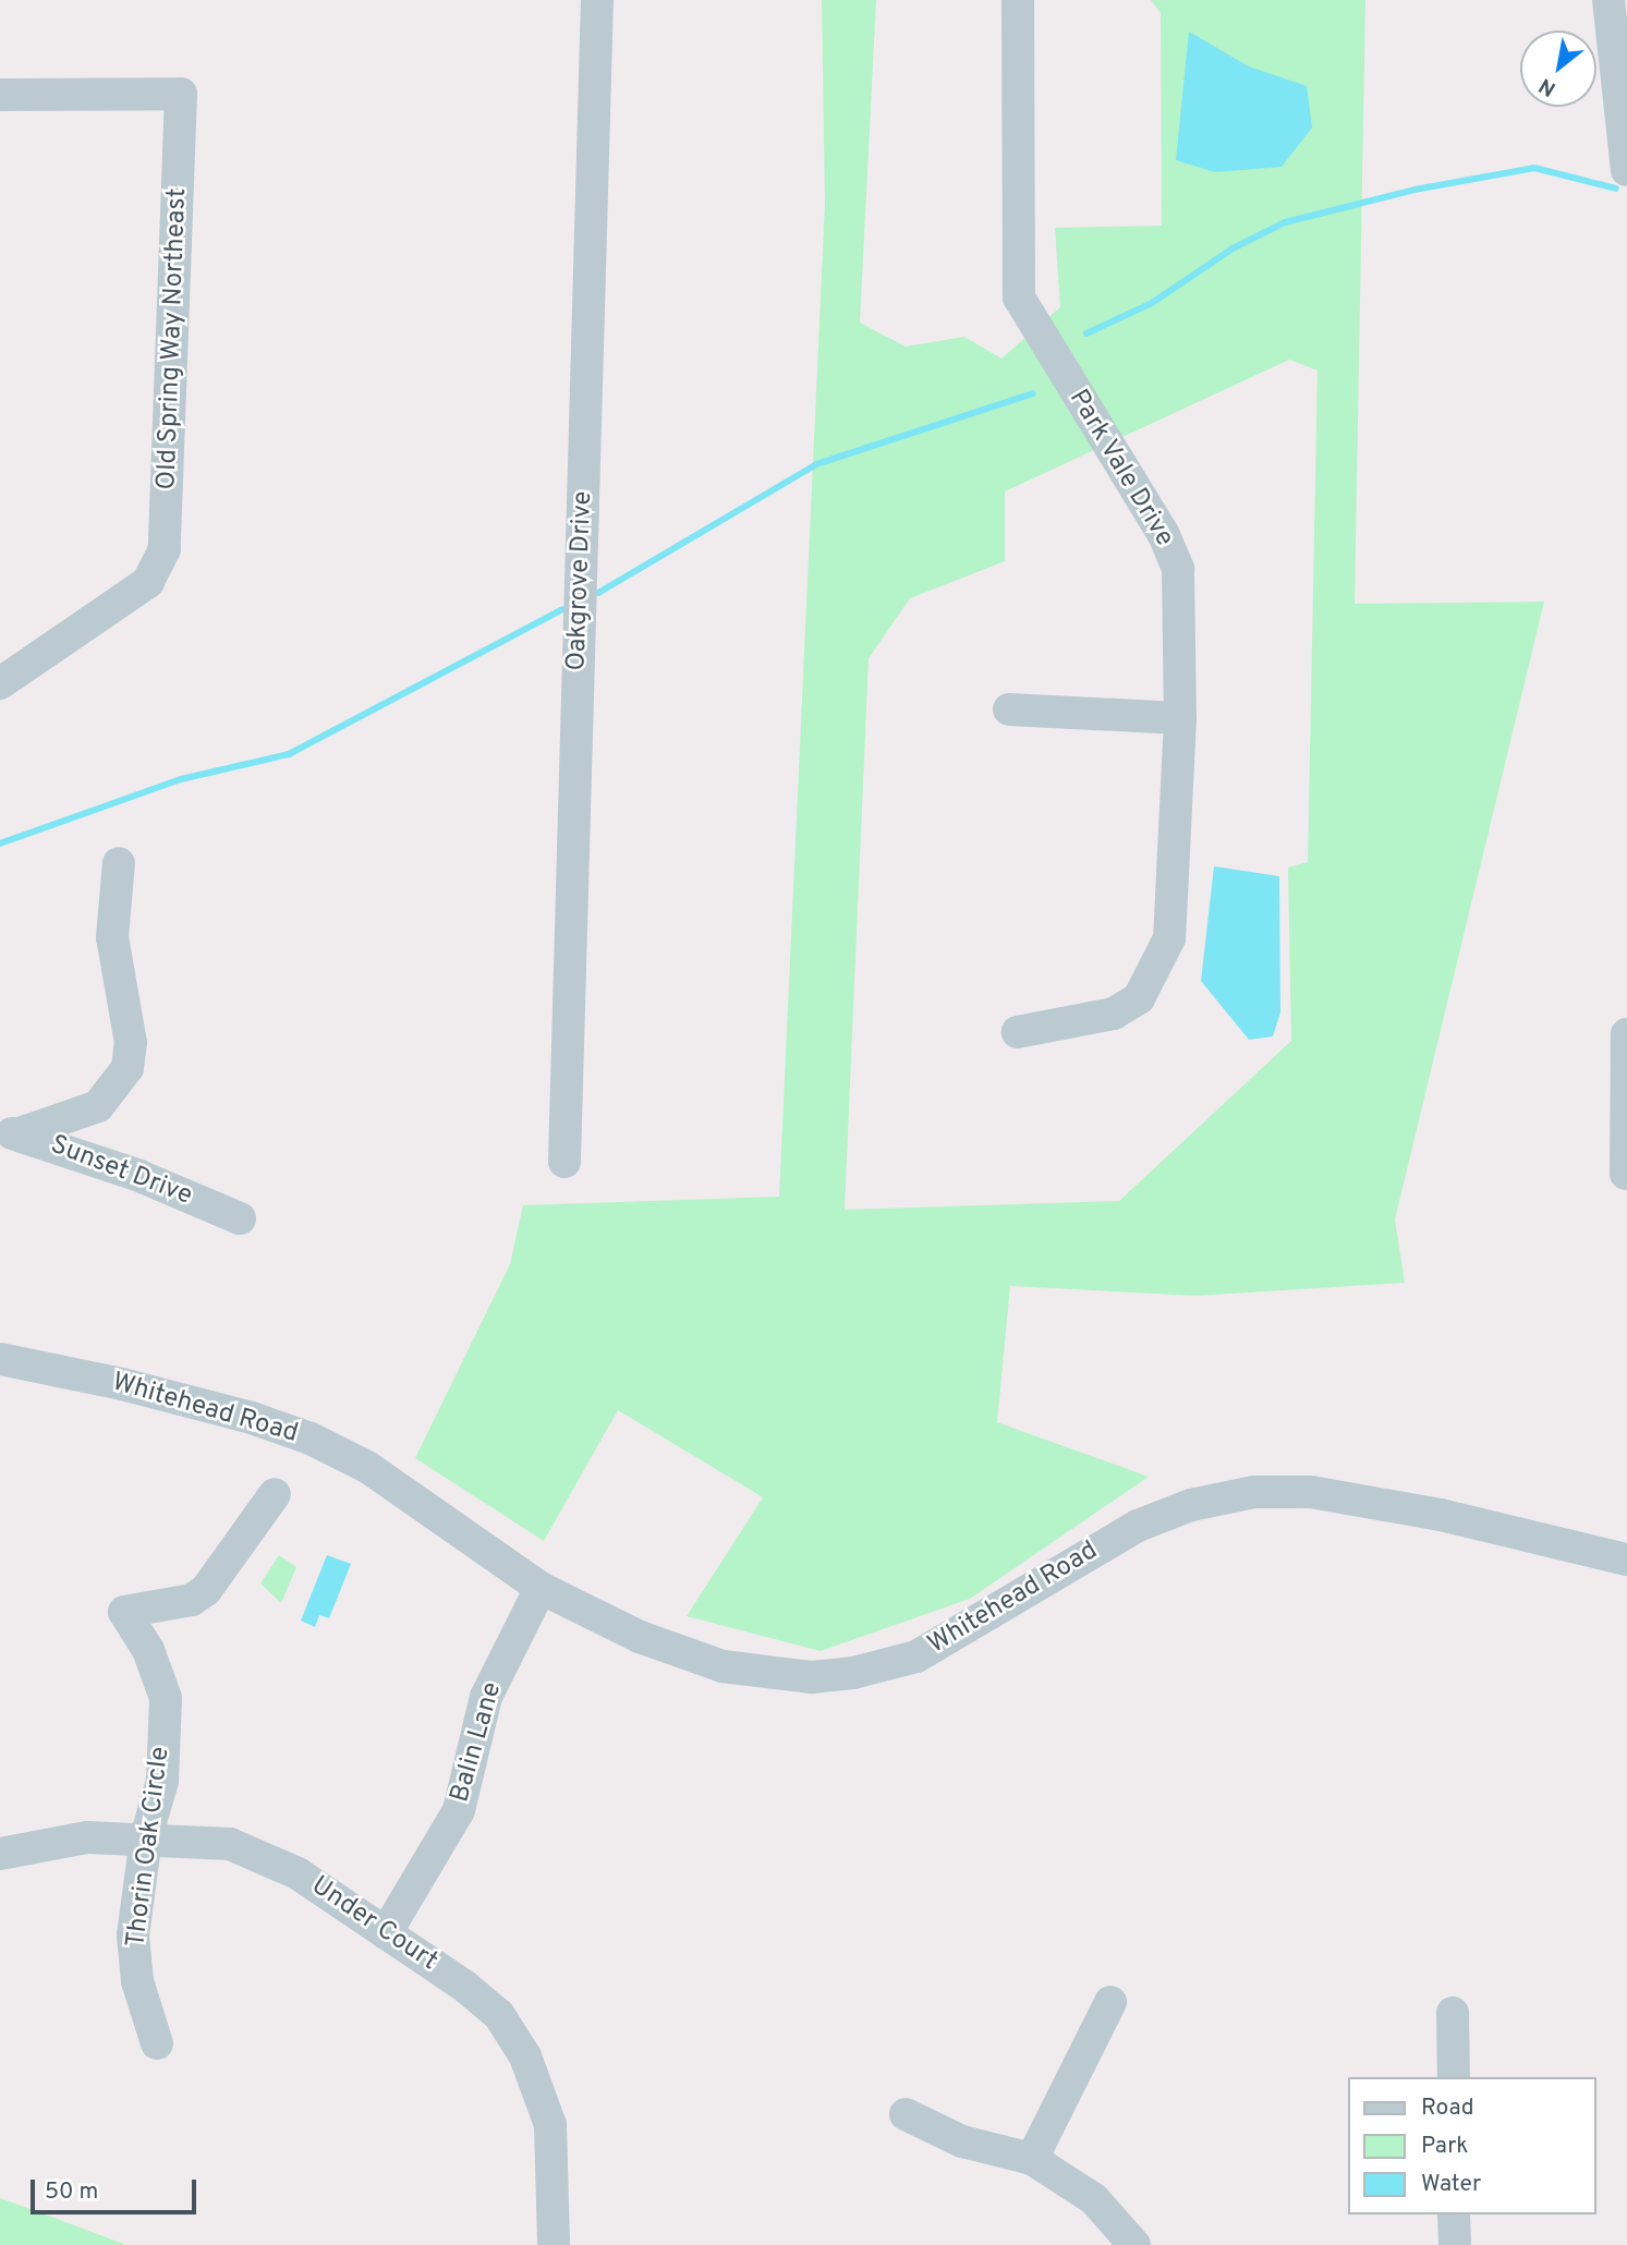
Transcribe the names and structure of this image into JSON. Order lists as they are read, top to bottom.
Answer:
{
  "streets": {
    "street": [
      "Old Spring Way Northeast",
      "Park Vale Drive",
      "Oakgrove Drive",
      "Sunset Drive",
      "Whitehead Road",
      "Balin Lane",
      "Thorin Oak Circle",
      "Under Court"
    ]
  },
  "crossings": [
    ["Whitehead Road", "Balin Lane"],
    ["Balin Lane", "Under Court"],
    ["Thorin Oak Circle", "Under Court"]
  ],
  "legend": ["Road", "Park", "Water"],
  "scale_bar": "50 m",
  "north": "bottom left"
}
